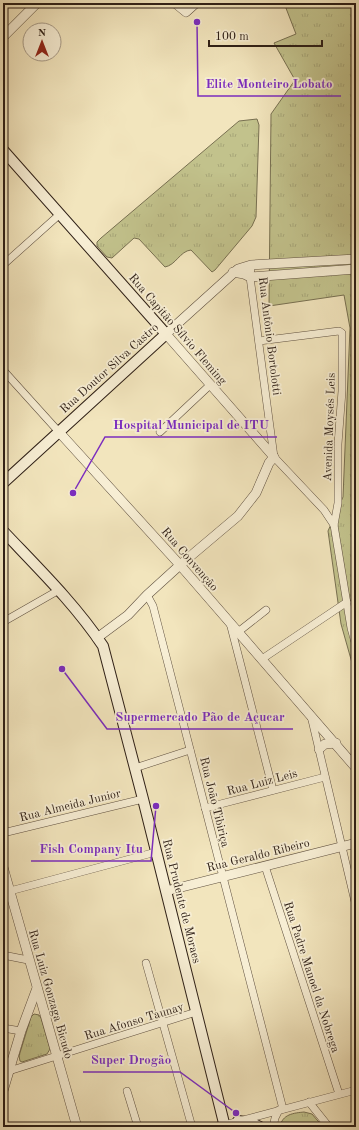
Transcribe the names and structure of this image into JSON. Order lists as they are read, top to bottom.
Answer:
{
  "streets": {
    "main road": ["Rua Capitão Sílvio Fleming", "Rua Doutor Silva Castro", "Rua Prudente de Moraes"],
    "street": [
      "Rua Antônio Bortolotti",
      "Avenida Moysés Leis",
      "Rua Convenção",
      "Rua Luiz Leis",
      "Rua João Tibiriça",
      "Rua Almeida Junior",
      "Rua Geraldo Ribeiro",
      "Rua Padre Manoel da Nobrega",
      "Rua Luiz Gonzaga Bicudo",
      "Rua Afonso Taunay"
    ]
  },
  "crossings": [
    ["Rua Capitão Sílvio Fleming", "Rua Antônio Bortolotti"],
    ["Rua Capitão Sílvio Fleming", "Rua Doutor Silva Castro"],
    ["Rua Capitão Sílvio Fleming", "Avenida Moysés Leis"],
    ["Rua Antônio Bortolotti", "Avenida Moysés Leis"],
    ["Rua Doutor Silva Castro", "Rua Convenção"],
    ["Rua Luiz Leis", "Rua João Tibiriça"],
    ["Rua João Tibiriça", "Rua Geraldo Ribeiro"],
    ["Rua Almeida Junior", "Rua Prudente de Moraes"],
    ["Rua Geraldo Ribeiro", "Rua Prudente de Moraes"],
    ["Rua Geraldo Ribeiro", "Rua Padre Manoel da Nobrega"],
    ["Rua Prudente de Moraes", "Rua Afonso Taunay"],
    ["Rua Luiz Gonzaga Bicudo", "Rua Afonso Taunay"]
  ],
  "places": [
    "Elite Monteiro Lobato",
    "Hospital Municipal de ITU",
    "Supermercado Pão de Açucar",
    "Fish Company Itu",
    "Super Drogão"
  ],
  "scale_bar": "100 m",
  "north": "top"
}
